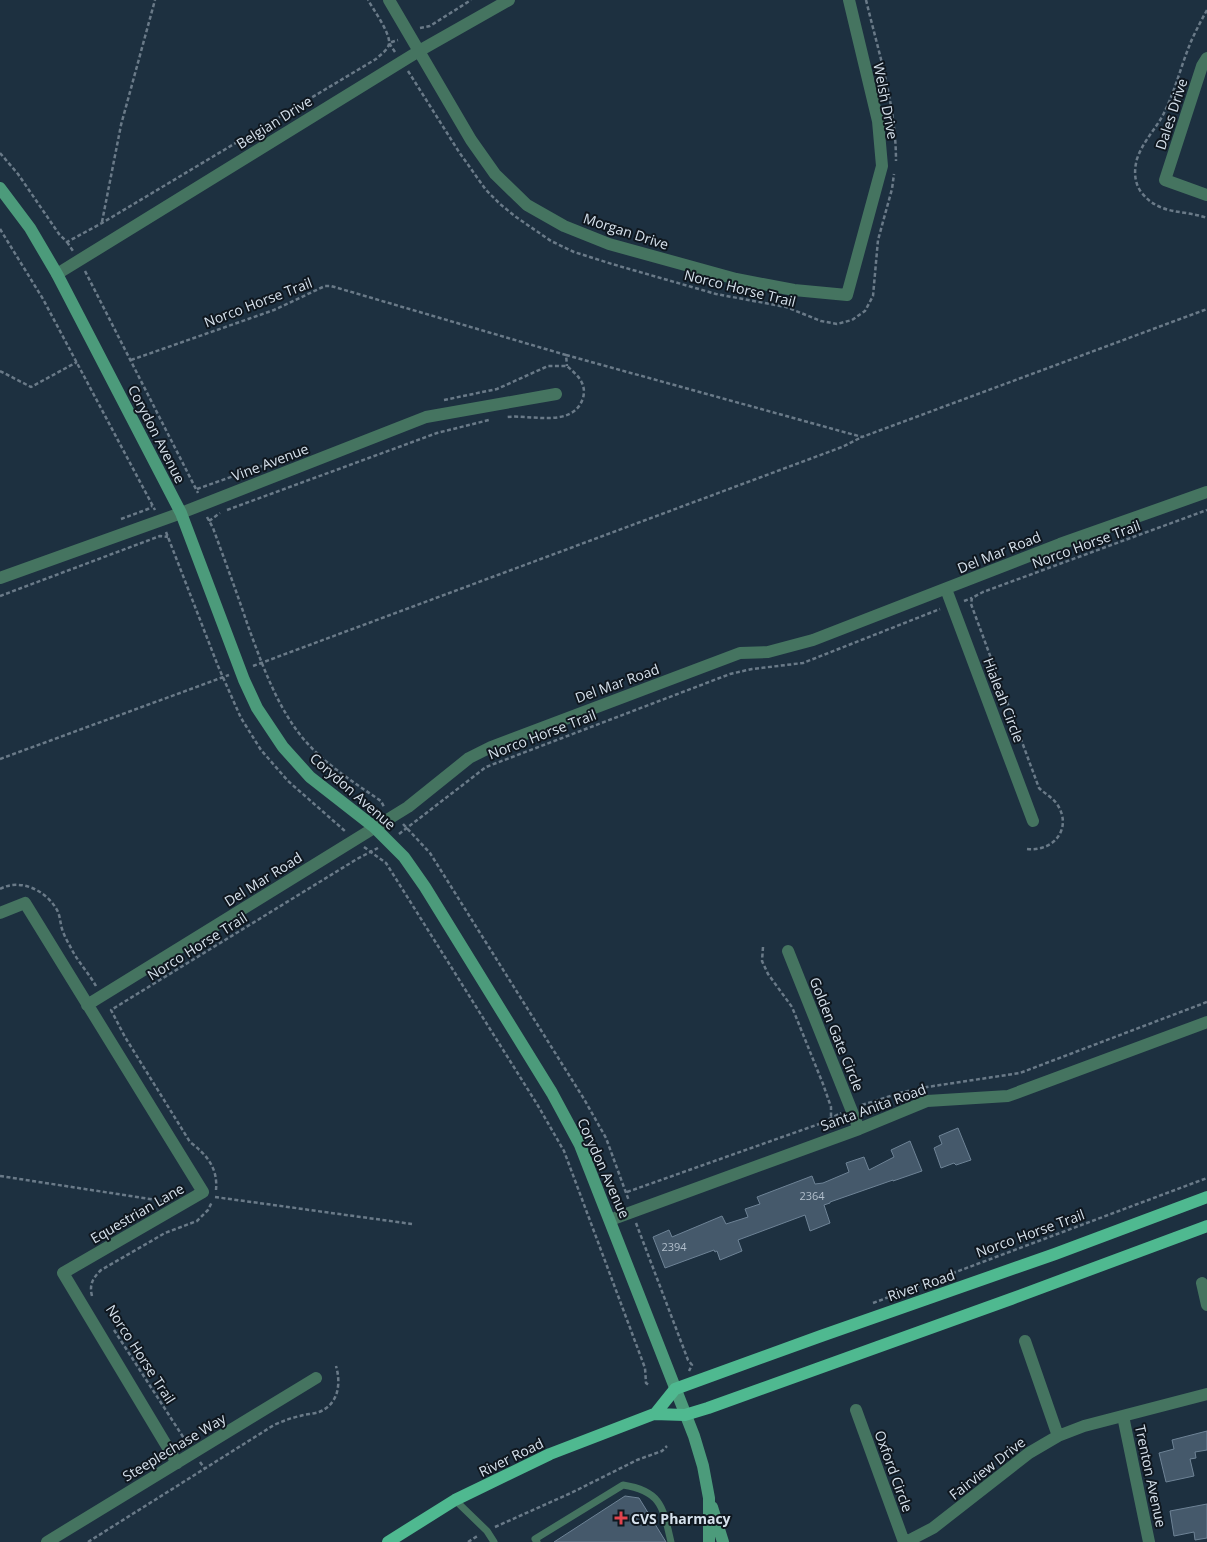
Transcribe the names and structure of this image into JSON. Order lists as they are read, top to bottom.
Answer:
{
  "streets": {
    "main road": ["Corydon Avenue", "River Road"],
    "street": [
      "Welsh Drive",
      "Dales Drive",
      "Belgian Drive",
      "Morgan Drive",
      "Vine Avenue",
      "Del Mar Road",
      "Hialeah Circle",
      "Golden Gate Circle",
      "Santa Anita Road",
      "Equestrian Lane",
      "Steeplechase Way",
      "Fairview Drive",
      "Oxford Circle",
      "Trenton Avenue"
    ],
    "path": ["Norco Horse Trail"]
  },
  "crossings": [
    ["Welsh Drive", "Morgan Drive"],
    ["Belgian Drive", "Morgan Drive"],
    ["Belgian Drive", "Norco Horse Trail"],
    ["Belgian Drive", "Corydon Avenue"],
    ["Norco Horse Trail", "Corydon Avenue"],
    ["Norco Horse Trail", "Hialeah Circle"],
    ["Norco Horse Trail", "Steeplechase Way"],
    ["Corydon Avenue", "Vine Avenue"],
    ["Corydon Avenue", "Del Mar Road"],
    ["Corydon Avenue", "Santa Anita Road"],
    ["Corydon Avenue", "River Road"],
    ["Del Mar Road", "Hialeah Circle"],
    ["Del Mar Road", "Equestrian Lane"],
    ["Golden Gate Circle", "Santa Anita Road"],
    ["Equestrian Lane", "Steeplechase Way"],
    ["Fairview Drive", "Oxford Circle"],
    ["Fairview Drive", "Trenton Avenue"]
  ],
  "places": {
    "health": ["CVS Pharmacy"]
  },
  "house_numbers": ["2364", "2394"]
}
